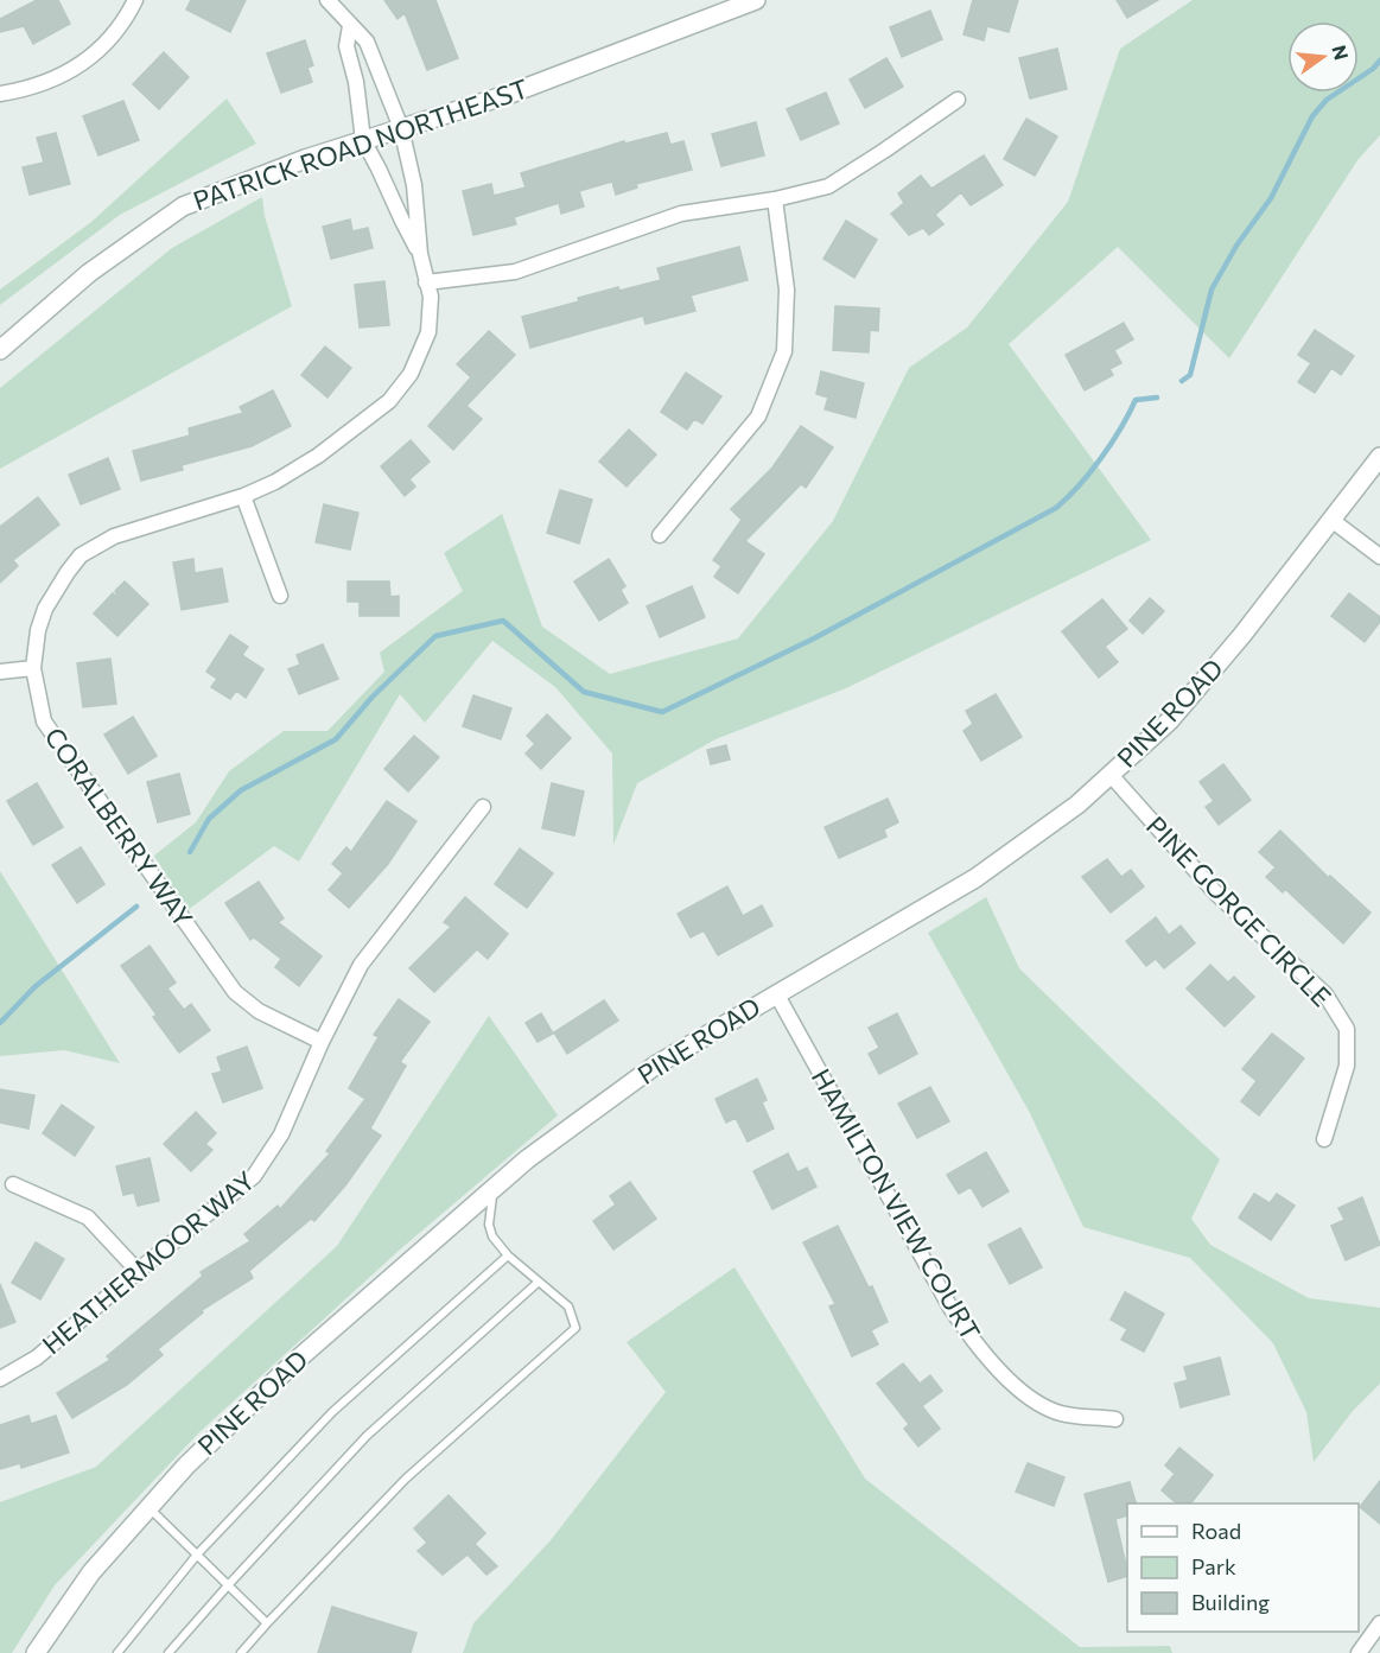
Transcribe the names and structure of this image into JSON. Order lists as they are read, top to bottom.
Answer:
{
  "streets": {
    "street": [
      "PATRICK ROAD NORTHEAST",
      "PINE ROAD",
      "CORALBERRY WAY",
      "PINE GORGE CIRCLE",
      "HAMILTON VIEW COURT",
      "HEATHERMOOR WAY"
    ]
  },
  "crossings": [
    ["PATRICK ROAD NORTHEAST", "CORALBERRY WAY"],
    ["PINE ROAD", "PINE GORGE CIRCLE"],
    ["PINE ROAD", "HAMILTON VIEW COURT"],
    ["CORALBERRY WAY", "HEATHERMOOR WAY"]
  ],
  "legend": ["Road", "Park", "Building"],
  "north": "right"
}
